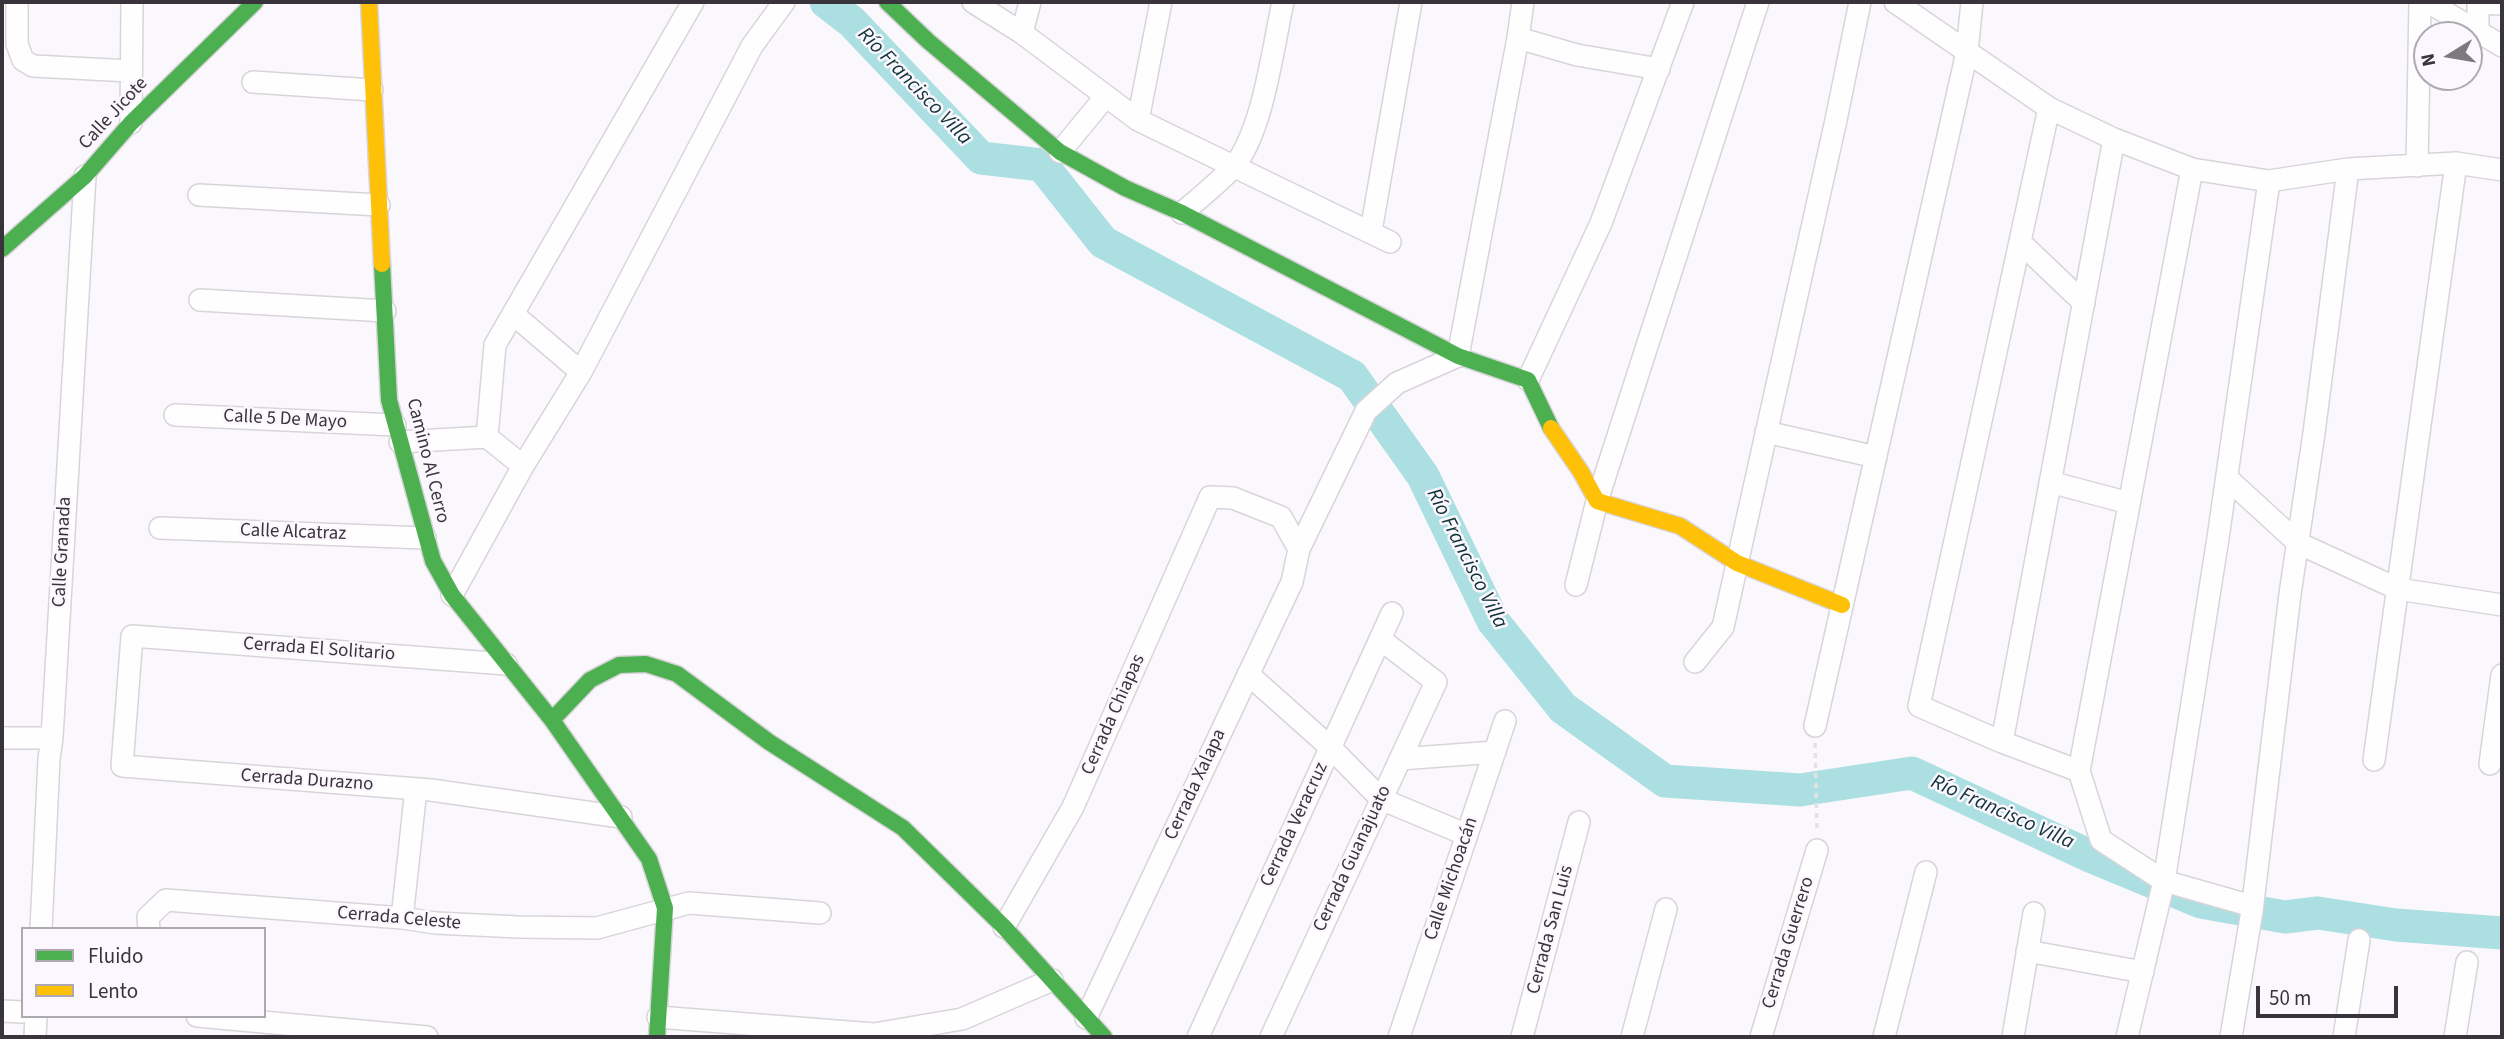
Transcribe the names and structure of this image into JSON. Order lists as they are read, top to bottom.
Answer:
{
  "streets": {
    "main road": ["Calle Jicote", "Camino Al Cerro"],
    "street": [
      "Calle 5 De Mayo",
      "Calle Alcatraz",
      "Calle Granada",
      "Cerrada El Solitario",
      "Cerrada Chiapas",
      "Cerrada Durazno",
      "Cerrada Xalapa",
      "Cerrada Veracruz",
      "Cerrada Guanajuato",
      "Calle Michoacán",
      "Cerrada Celeste",
      "Cerrada San Luis",
      "Cerrada Guerrero"
    ]
  },
  "crossings": [
    ["Calle Jicote", "Calle Granada"],
    ["Calle 5 De Mayo", "Camino Al Cerro"],
    ["Camino Al Cerro", "Calle Alcatraz"],
    ["Camino Al Cerro", "Cerrada El Solitario"],
    ["Camino Al Cerro", "Cerrada Durazno"],
    ["Camino Al Cerro", "Cerrada Celeste"],
    ["Cerrada El Solitario", "Cerrada Durazno"],
    ["Cerrada Chiapas", "Cerrada Xalapa"],
    ["Cerrada Veracruz", "Cerrada Guanajuato"]
  ],
  "water": ["Río Francisco Villa"],
  "legend": ["Fluido", "Lento"],
  "scale_bar": "50 m",
  "north": "left"
}
